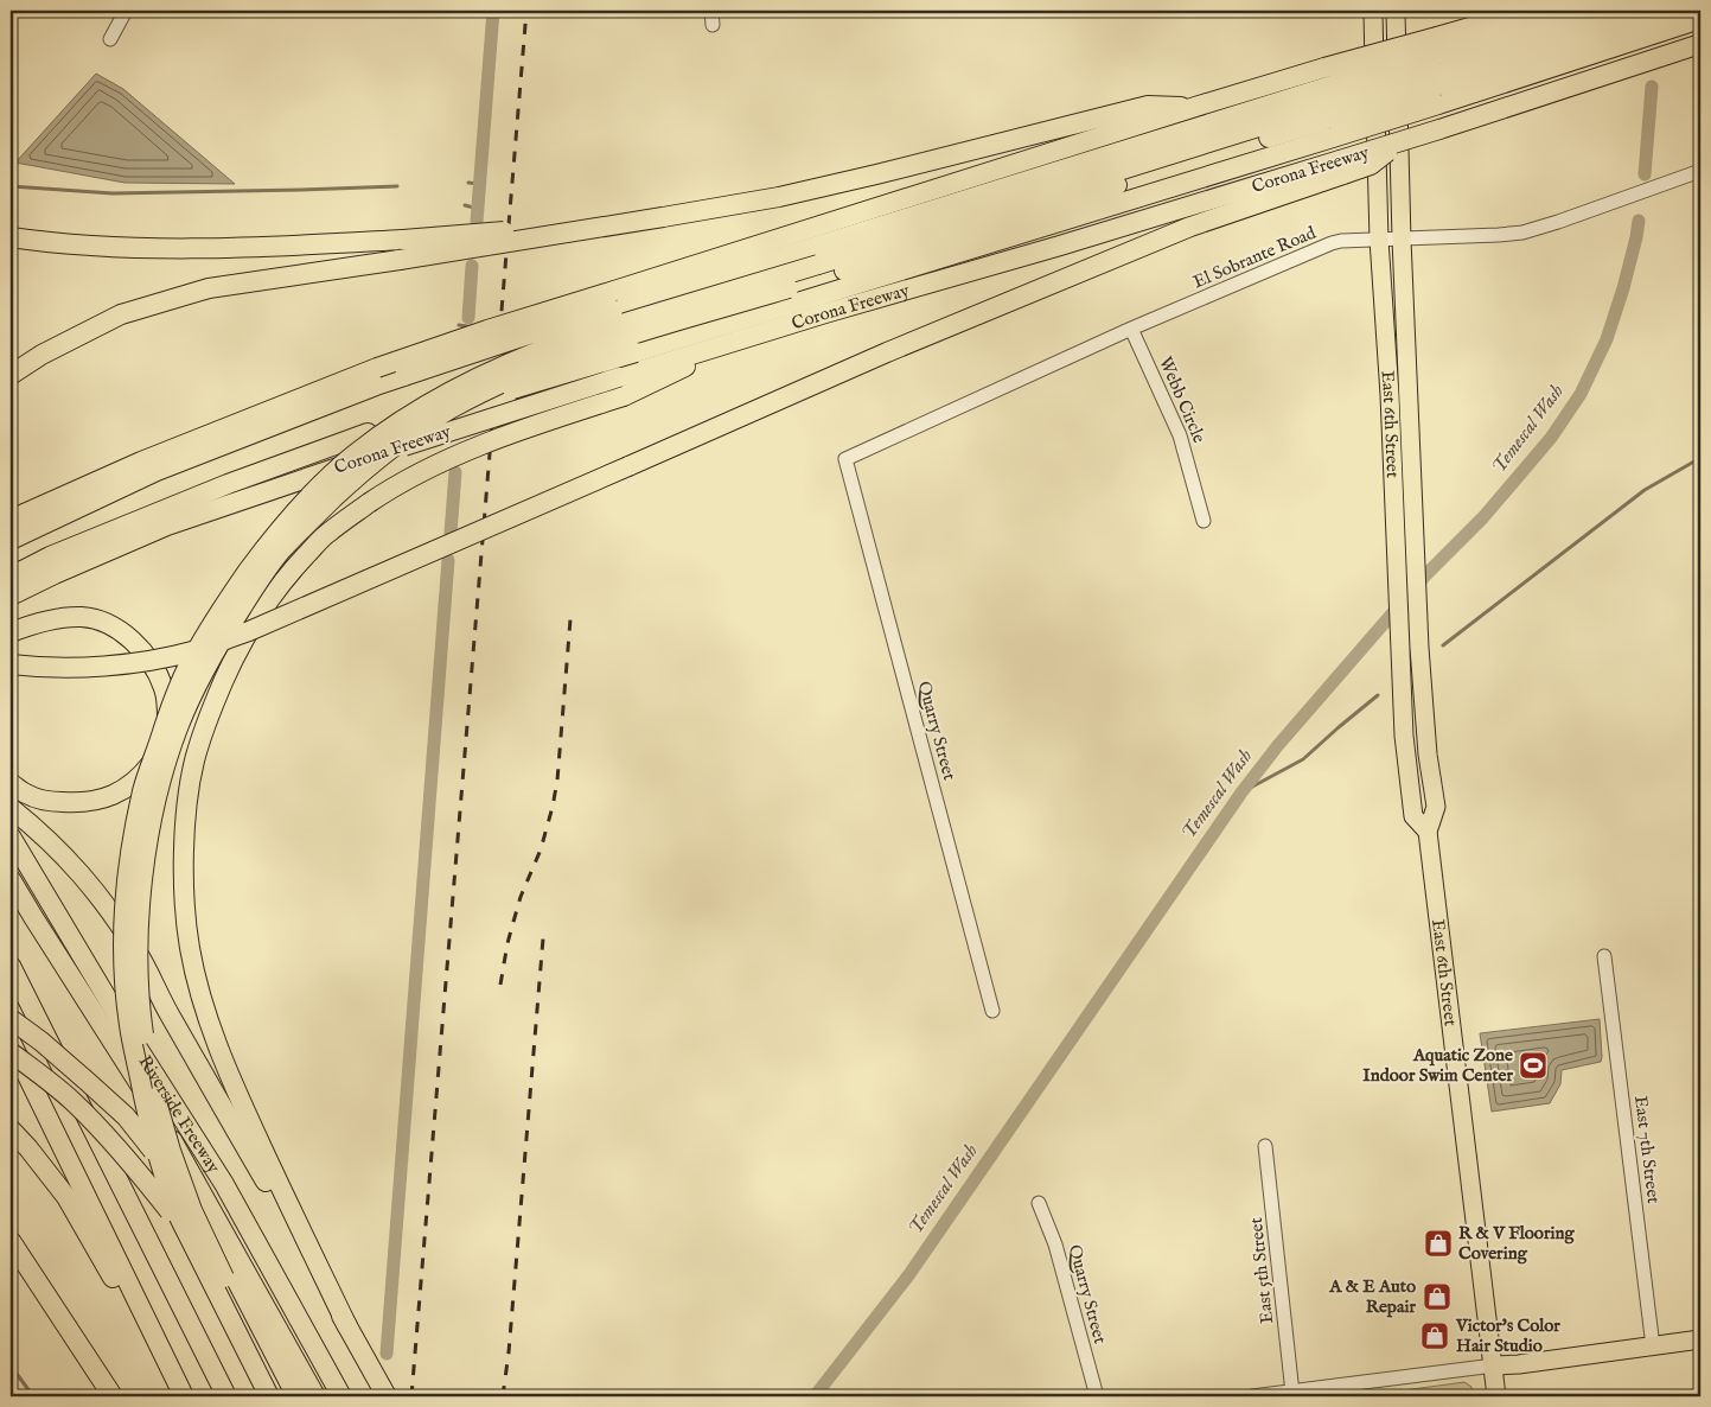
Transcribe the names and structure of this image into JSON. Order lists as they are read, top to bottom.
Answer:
{
  "streets": {
    "highway": ["Corona Freeway", "Riverside Freeway"],
    "main road": ["East 6th Street"],
    "street": [
      "El Sobrante Road",
      "Webb Circle",
      "Quarry Street",
      "East 7th Street",
      "East 5th Street"
    ]
  },
  "crossings": [
    ["El Sobrante Road", "Webb Circle"],
    ["El Sobrante Road", "East 6th Street"],
    ["El Sobrante Road", "Quarry Street"]
  ],
  "water": ["Temescal Wash"],
  "places": {
    "sports": ["Aquatic Zone Indoor Swim Center"],
    "shop": ["R & V Flooring Covering", "A & E Auto Repair", "Victor's Color Hair Studio"]
  }
}
